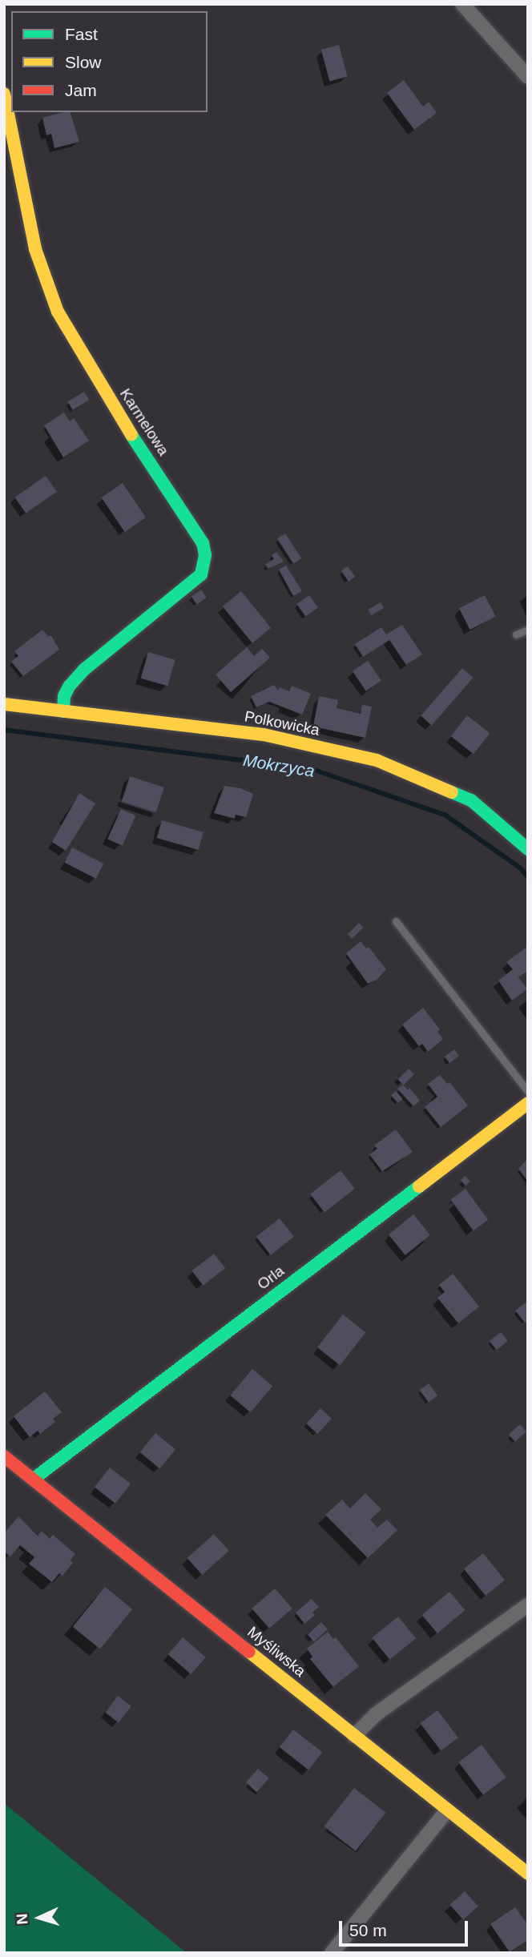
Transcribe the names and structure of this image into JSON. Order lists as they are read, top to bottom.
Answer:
{
  "streets": {
    "street": [
      "Karmelowa",
      "Polkowicka",
      "Orla",
      "Myśliwska"
    ]
  },
  "crossings": [
    ["Karmelowa", "Polkowicka"],
    ["Orla", "Myśliwska"]
  ],
  "water": ["Mokrzyca"],
  "legend": ["Fast", "Slow", "Jam"],
  "scale_bar": "50 m",
  "north": "left"
}
